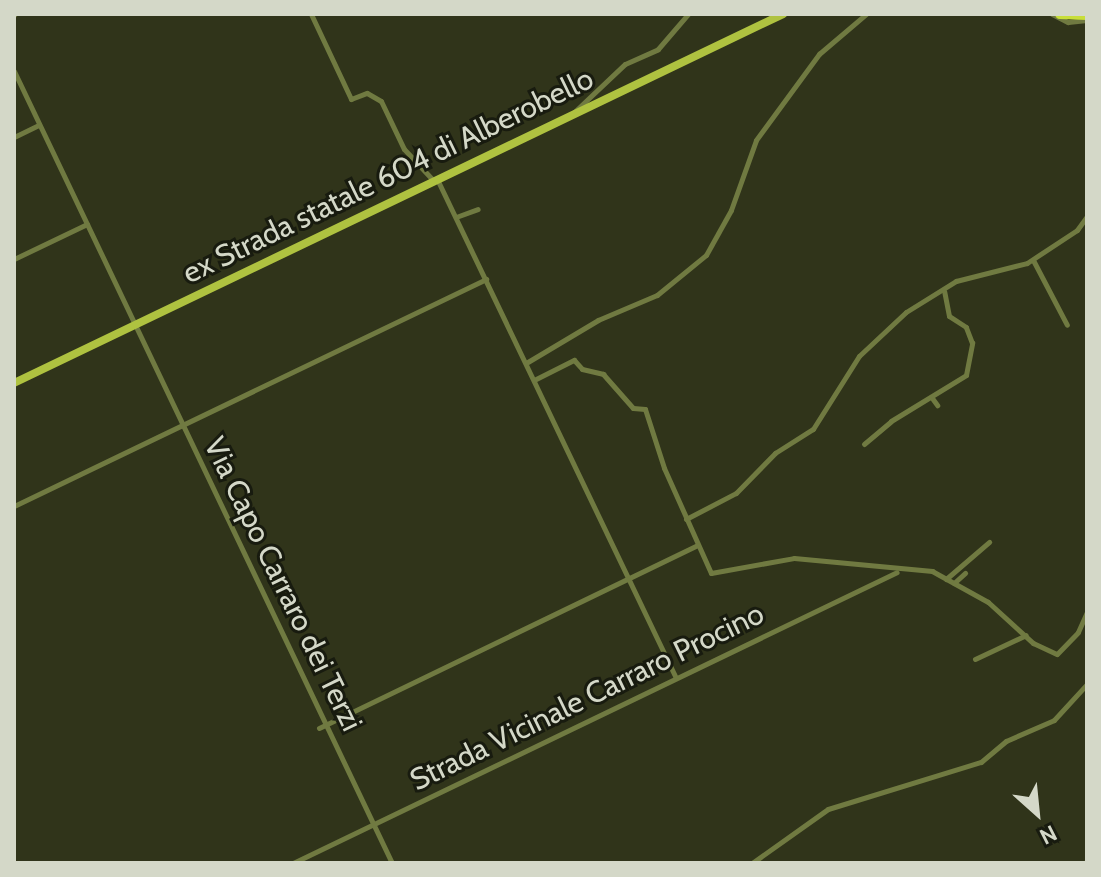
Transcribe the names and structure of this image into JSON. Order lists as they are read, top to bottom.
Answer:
{
  "streets": {
    "main road": ["ex Strada statale 604 di Alberobello"],
    "street": ["Via Capo Carraro dei Terzi", "Strada Vicinale Carraro Procino"]
  },
  "crossings": [
    ["ex Strada statale 604 di Alberobello", "Via Capo Carraro dei Terzi"],
    ["Via Capo Carraro dei Terzi", "Strada Vicinale Carraro Procino"]
  ],
  "north": "bottom right"
}
